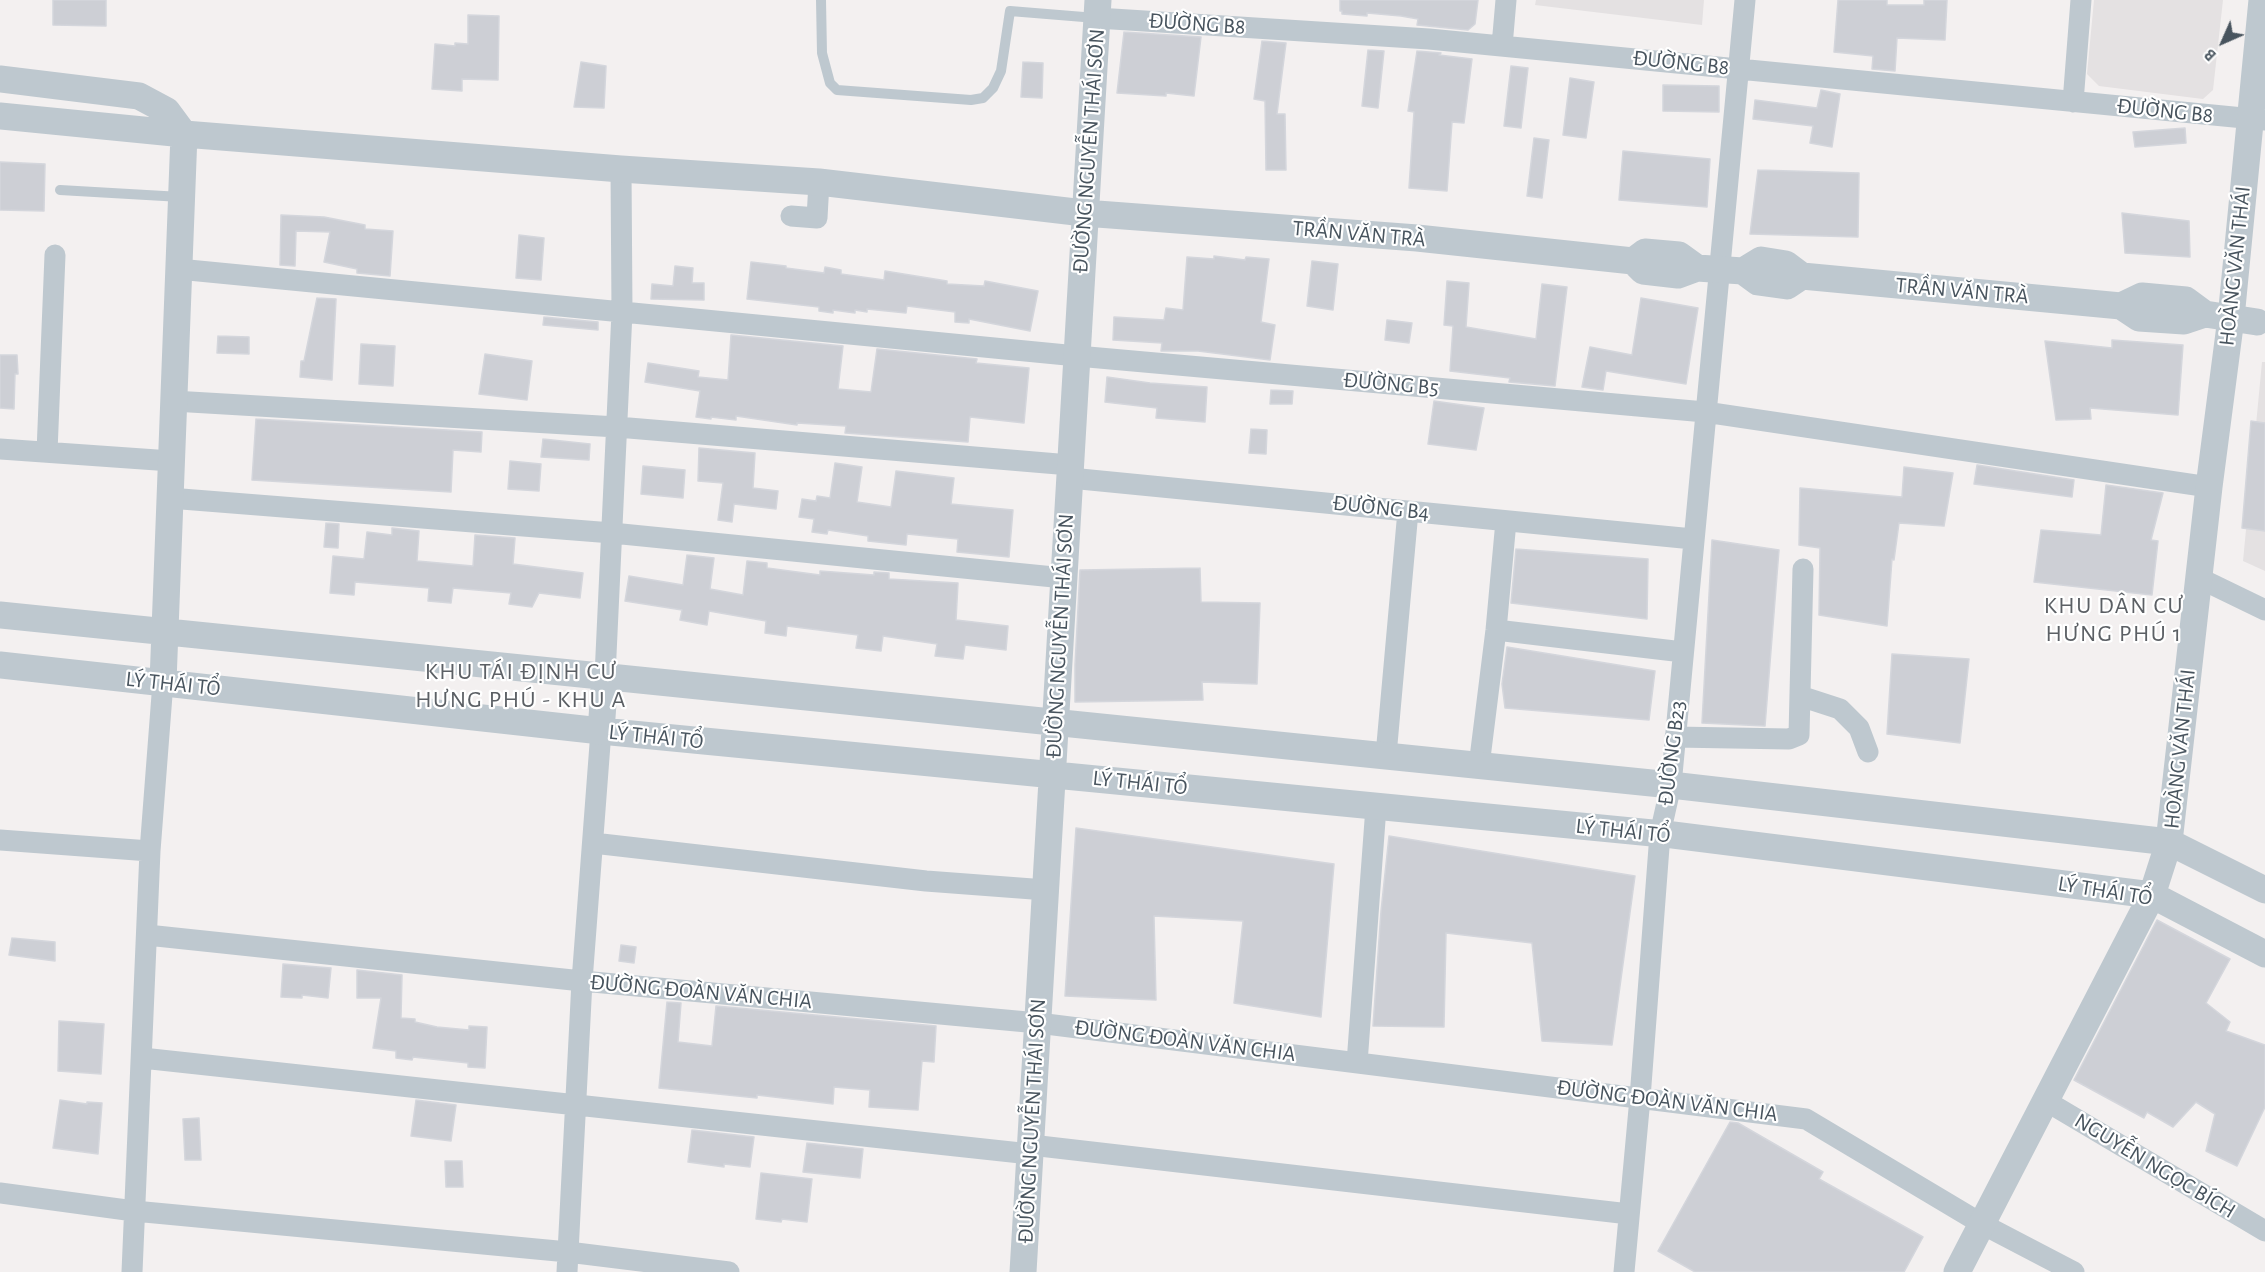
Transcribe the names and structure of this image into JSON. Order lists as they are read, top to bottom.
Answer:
{
  "streets": {
    "street": [
      "ĐƯỜNG B8",
      "ĐƯỜNG NGUYỄN THÁI SƠN",
      "TRẦN VĂN TRÀ",
      "HOÀNG VĂN THÁI",
      "ĐƯỜNG B5",
      "ĐƯỜNG B4",
      "LÝ THÁI TỔ",
      "ĐƯỜNG B23",
      "ĐƯỜNG ĐOÀN VĂN CHIA",
      "NGUYỄN NGỌC BÍCH"
    ]
  },
  "crossings": [
    ["ĐƯỜNG B8", "ĐƯỜNG NGUYỄN THÁI SƠN"],
    ["ĐƯỜNG B8", "HOÀNG VĂN THÁI"],
    ["ĐƯỜNG B8", "ĐƯỜNG B23"],
    ["ĐƯỜNG NGUYỄN THÁI SƠN", "TRẦN VĂN TRÀ"],
    ["ĐƯỜNG NGUYỄN THÁI SƠN", "ĐƯỜNG B5"],
    ["ĐƯỜNG NGUYỄN THÁI SƠN", "ĐƯỜNG B4"],
    ["ĐƯỜNG NGUYỄN THÁI SƠN", "LÝ THÁI TỔ"],
    ["ĐƯỜNG NGUYỄN THÁI SƠN", "ĐƯỜNG ĐOÀN VĂN CHIA"],
    ["TRẦN VĂN TRÀ", "HOÀNG VĂN THÁI"],
    ["TRẦN VĂN TRÀ", "ĐƯỜNG B23"],
    ["HOÀNG VĂN THÁI", "ĐƯỜNG B5"],
    ["HOÀNG VĂN THÁI", "LÝ THÁI TỔ"],
    ["HOÀNG VĂN THÁI", "ĐƯỜNG ĐOÀN VĂN CHIA"],
    ["HOÀNG VĂN THÁI", "NGUYỄN NGỌC BÍCH"],
    ["ĐƯỜNG B5", "ĐƯỜNG B23"],
    ["ĐƯỜNG B4", "ĐƯỜNG B23"],
    ["LÝ THÁI TỔ", "ĐƯỜNG B23"],
    ["ĐƯỜNG B23", "ĐƯỜNG ĐOÀN VĂN CHIA"]
  ],
  "districts": ["KHU DÂN CƯ HƯNG PHÚ 1", "KHU TÁI ĐỊNH CƯ HƯNG PHÚ - KHU A"],
  "north": "bottom left"
}
